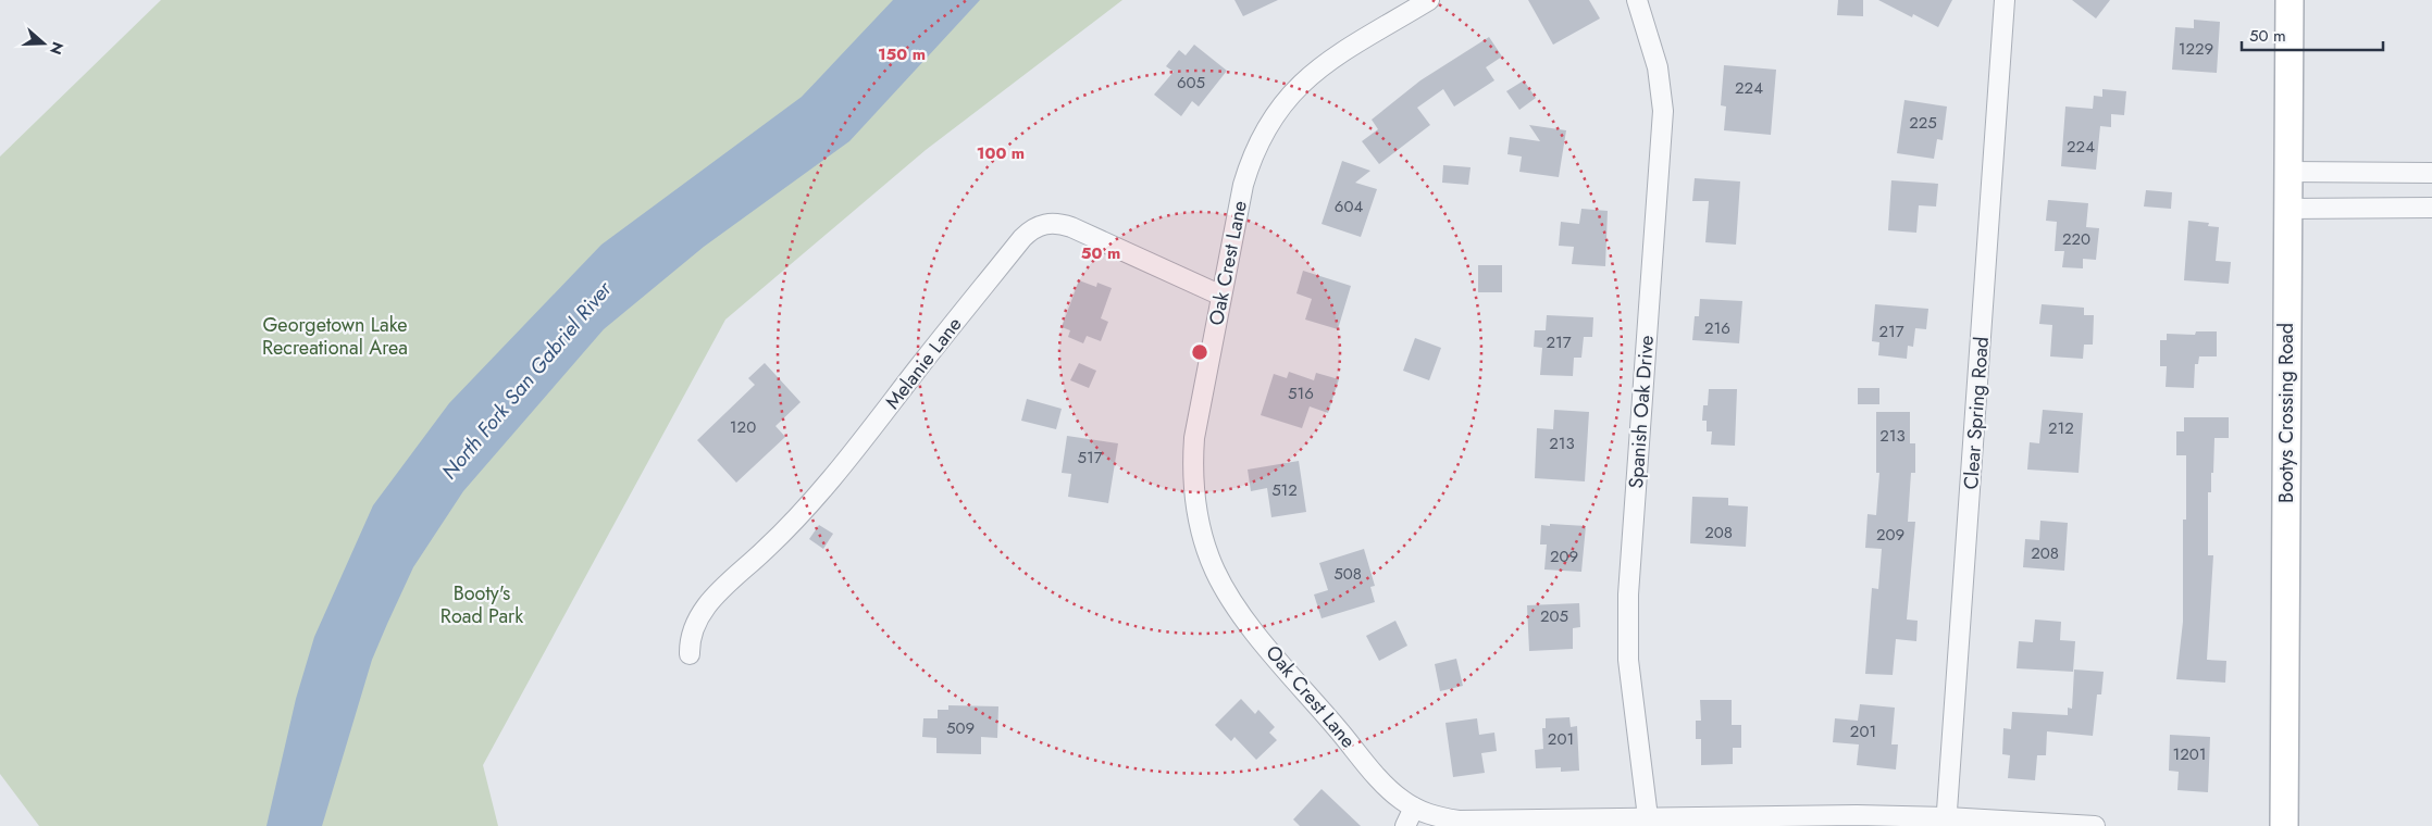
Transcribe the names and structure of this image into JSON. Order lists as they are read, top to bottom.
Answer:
{
  "streets": {
    "street": [
      "Oak Crest Lane",
      "Melanie Lane",
      "Spanish Oak Drive",
      "Clear Spring Road",
      "Bootys Crossing Road"
    ]
  },
  "crossings": [
    ["Oak Crest Lane", "Melanie Lane"],
    ["Oak Crest Lane", "Spanish Oak Drive"],
    ["Oak Crest Lane", "Clear Spring Road"]
  ],
  "water": ["North Fork San Gabriel River"],
  "parks": ["Georgetown Lake Recreational Area", "Booty's Road Park"],
  "house_numbers": [
    "1229",
    "605",
    "224",
    "225",
    "224",
    "604",
    "220",
    "216",
    "217",
    "217",
    "516",
    "120",
    "212",
    "213",
    "213",
    "517",
    "512",
    "208",
    "209",
    "208",
    "209",
    "508",
    "205",
    "509",
    "201",
    "201",
    "1201"
  ],
  "scale_bar": "50 m",
  "north": "right",
  "rings": ["150 m", "100 m", "50 m"]
}
